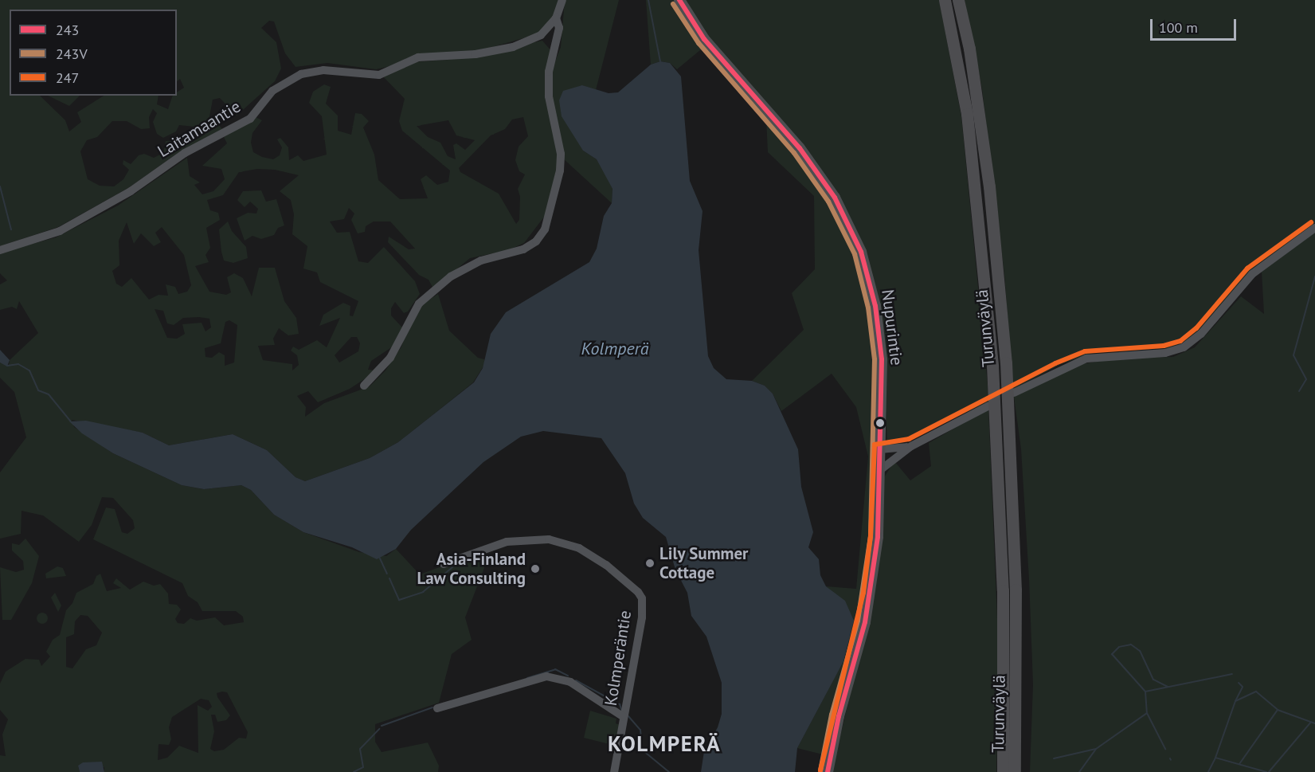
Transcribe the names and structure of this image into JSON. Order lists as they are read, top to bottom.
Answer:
{
  "streets": {
    "highway": ["Turunväylä"],
    "main road": ["Nupurintie"],
    "street": ["Laitamaantie", "Kolmperäntie"]
  },
  "districts": ["KOLMPERÄ"],
  "water": ["Kolmperä"],
  "places": ["Lily Summer Cottage", "Asia-Finland Law Consulting"],
  "lines": ["transit line 243", "transit line 243V", "transit line 247"],
  "legend": ["243", "243V", "247"],
  "scale_bar": "100 m"
}
